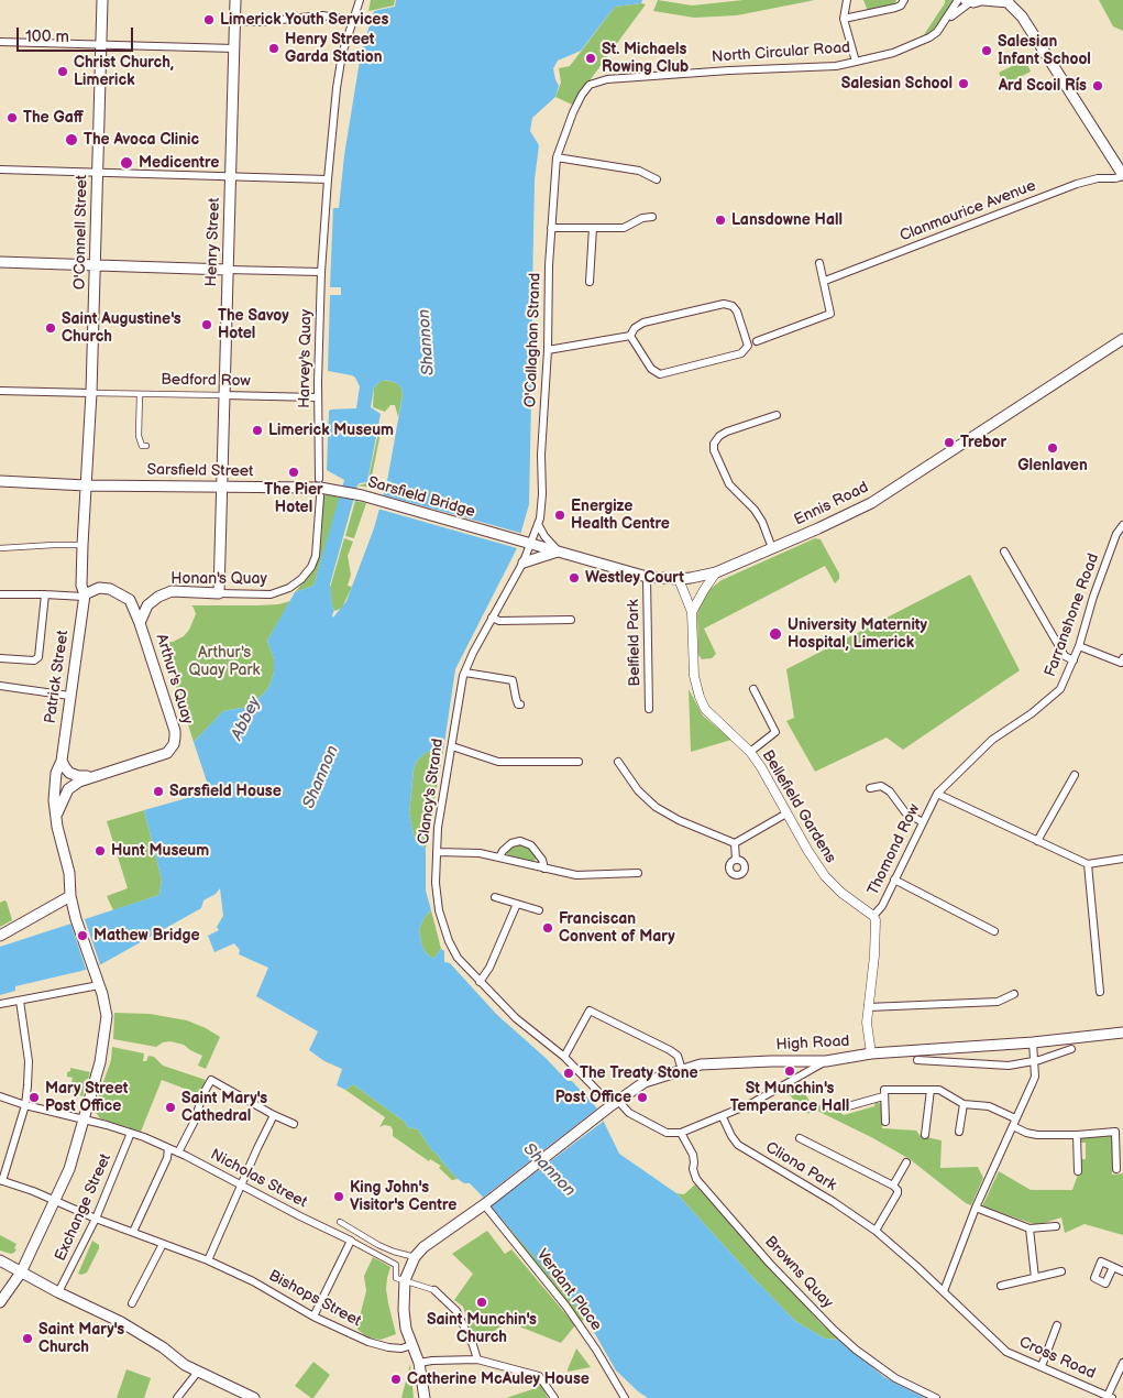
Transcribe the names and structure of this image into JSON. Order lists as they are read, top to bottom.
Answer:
{
  "streets": {
    "main road": [
      "O'Connell Street",
      "Henry Street",
      "Sarsfield Street",
      "Sarsfield Bridge",
      "Ennis Road",
      "Honan's Quay",
      "Patrick Street",
      "Arthur's Quay",
      "High Road"
    ],
    "street": [
      "North Circular Road",
      "Clanmaurice Avenue",
      "O'Callaghan Strand",
      "Harvey's Quay",
      "Bedford Row",
      "Farranshone Road",
      "Belfield Park",
      "Clancy's Strand",
      "Bellefield Gardens",
      "Thomond Row",
      "Cliona Park",
      "Nicholas Street",
      "Exchange Street",
      "Browns Quay",
      "Verdant Place",
      "Bishops Street",
      "Cross Road"
    ]
  },
  "crossings": [
    ["North Circular Road", "O'Callaghan Strand"],
    ["O'Connell Street", "Bedford Row"],
    ["O'Connell Street", "Sarsfield Street"],
    ["O'Connell Street", "Patrick Street"],
    ["Henry Street", "Bedford Row"],
    ["Henry Street", "Sarsfield Street"],
    ["Henry Street", "Honan's Quay"],
    ["O'Callaghan Strand", "Ennis Road"],
    ["O'Callaghan Strand", "Clancy's Strand"],
    ["Harvey's Quay", "Bedford Row"],
    ["Harvey's Quay", "Sarsfield Street"],
    ["Harvey's Quay", "Sarsfield Bridge"],
    ["Harvey's Quay", "Honan's Quay"],
    ["Sarsfield Street", "Sarsfield Bridge"],
    ["Sarsfield Bridge", "Ennis Road"],
    ["Ennis Road", "Belfield Park"],
    ["Ennis Road", "Clancy's Strand"],
    ["Ennis Road", "Bellefield Gardens"],
    ["Honan's Quay", "Arthur's Quay"],
    ["Farranshone Road", "Thomond Row"],
    ["Clancy's Strand", "High Road"],
    ["Clancy's Strand", "Browns Quay"],
    ["Bellefield Gardens", "Thomond Row"],
    ["High Road", "Verdant Place"],
    ["Cliona Park", "Cross Road"],
    ["Nicholas Street", "Exchange Street"]
  ],
  "water": ["Shannon", "Abbey"],
  "parks": ["Arthur's Quay Park"],
  "places": [
    "Limerick Youth Services",
    "Henry Street Garda Station",
    "Salesian Infant School",
    "St. Michaels Rowing Club",
    "Christ Church, Limerick",
    "Salesian School",
    "Ard Scoil Rís",
    "The Gaff",
    "The Avoca Clinic",
    "Medicentre",
    "Lansdowne Hall",
    "The Savoy Hotel",
    "Saint Augustine's Church",
    "Limerick Museum",
    "Trebor",
    "Glenlaven",
    "The Pier Hotel",
    "Energize Health Centre",
    "Westley Court",
    "University Maternity Hospital, Limerick",
    "Sarsfield House",
    "Hunt Museum",
    "Franciscan Convent of Mary",
    "Mathew Bridge",
    "St Munchin's Temperance Hall",
    "The Treaty Stone",
    "Mary Street Post Office",
    "Post Office",
    "Saint Mary's Cathedral",
    "King John's Visitor's Centre",
    "Saint Munchin's Church",
    "Saint Mary's Church",
    "Catherine McAuley House"
  ],
  "scale_bar": "100 m"
}
